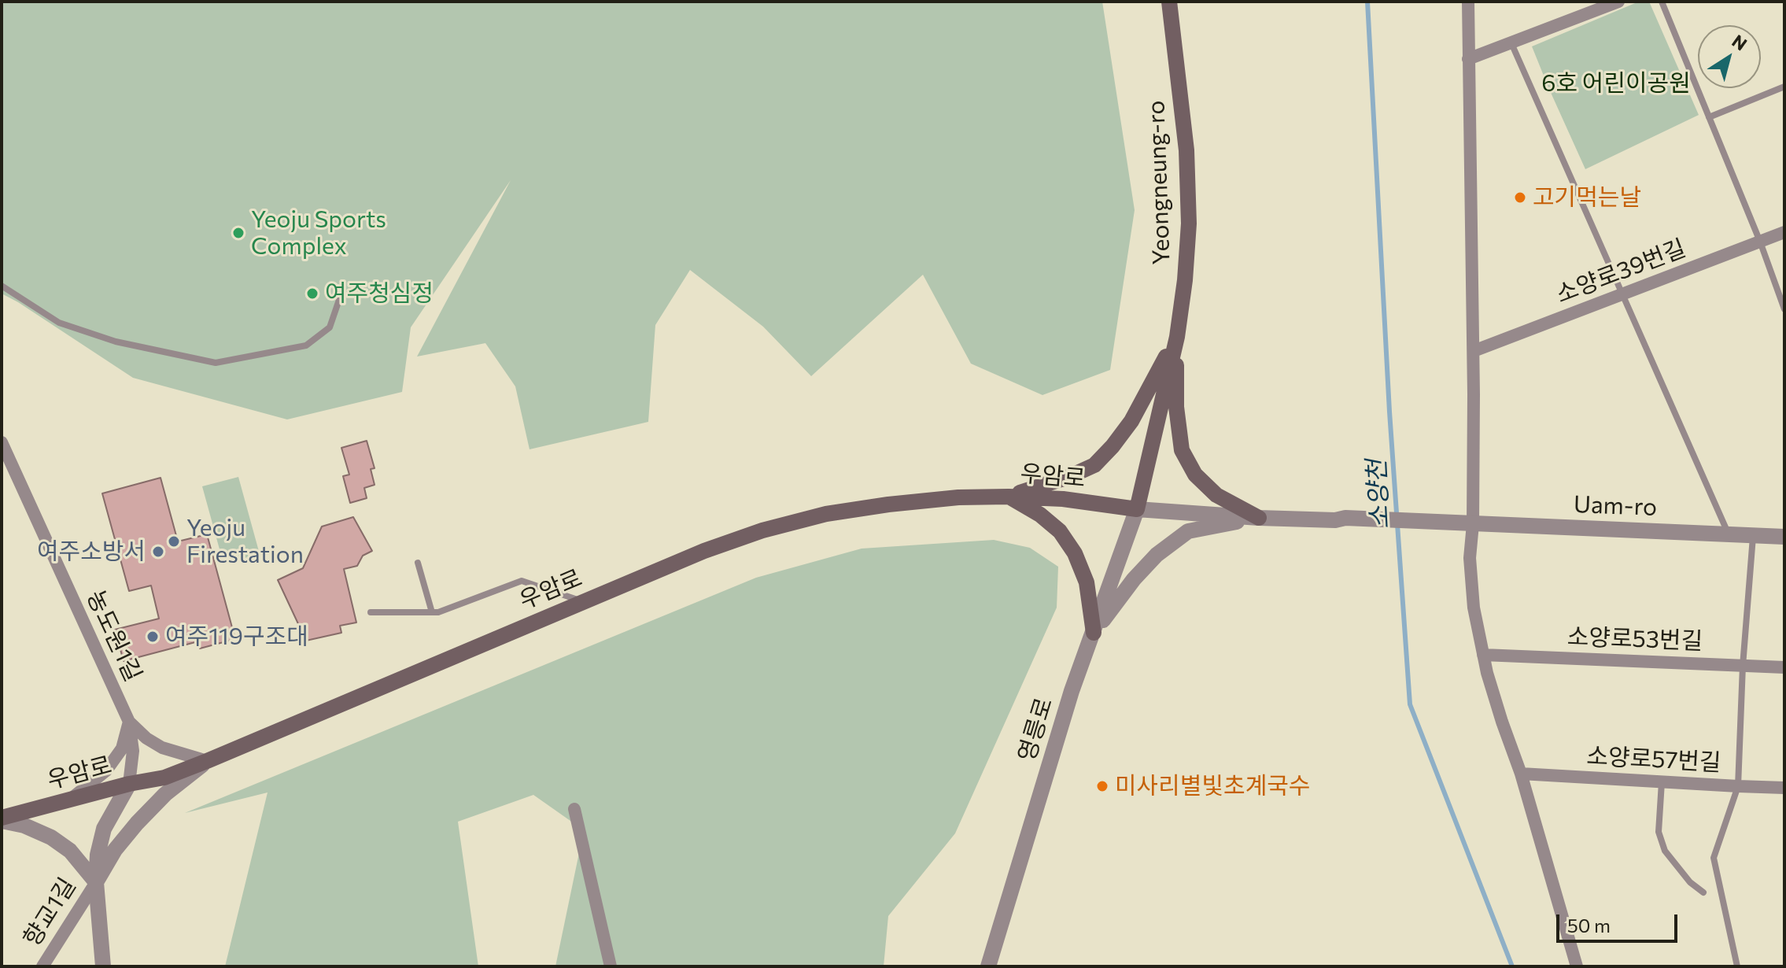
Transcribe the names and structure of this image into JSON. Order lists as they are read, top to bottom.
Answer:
{
  "streets": {
    "main road": ["Yeongneung-ro", "우암로"],
    "street": [
      "소양로39번길",
      "Uam-ro",
      "농도원1길",
      "소양로53번길",
      "영릉로",
      "소양로57번길",
      "향교1길"
    ]
  },
  "crossings": [
    ["Yeongneung-ro", "우암로"],
    ["Yeongneung-ro", "영릉로"],
    ["우암로", "농도원1길"],
    ["우암로", "영릉로"],
    ["우암로", "향교1길"],
    ["농도원1길", "향교1길"]
  ],
  "water": ["소양천"],
  "parks": ["6호 어린이공원"],
  "places": [
    "고기먹는날",
    "Yeoju Sports Complex",
    "여주청심정",
    "Yeoju Firestation",
    "여주소방서",
    "여주119구조대",
    "미사리별빛초계국수"
  ],
  "scale_bar": "50 m",
  "north": "top right"
}
